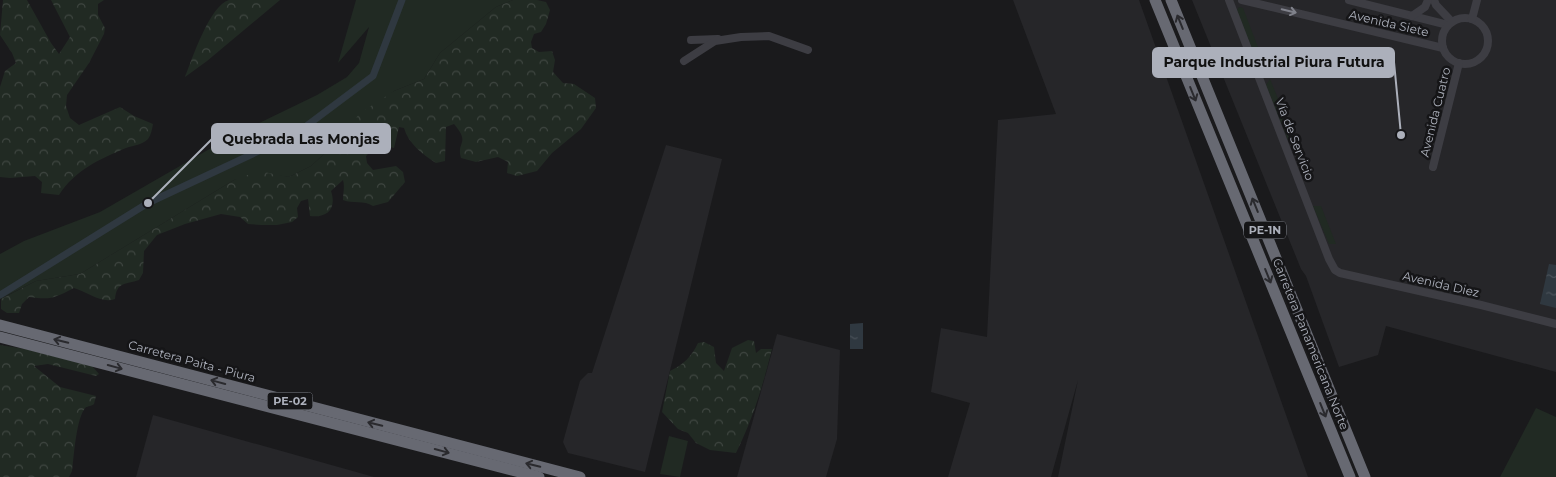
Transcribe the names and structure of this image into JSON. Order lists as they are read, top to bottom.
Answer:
{
  "streets": {
    "highway": [
      "PE-1N",
      "Carretera Panamericana Norte",
      "Carretera Paita - Piura",
      "PE-02"
    ],
    "street": [
      "Avenida Siete",
      "Avenida Cuatro",
      "Vía de Servicio",
      "Avenida Diez"
    ]
  },
  "crossings": [
    ["Avenida Siete", "Avenida Cuatro"],
    ["Vía de Servicio", "Avenida Diez"]
  ],
  "places": ["Parque Industrial Piura Futura", "Quebrada Las Monjas"]
}
